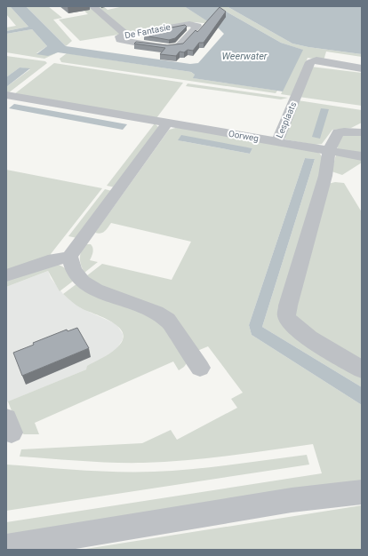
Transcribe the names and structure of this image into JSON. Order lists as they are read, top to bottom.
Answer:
{
  "streets": {
    "street": ["De Fantasie", "Lesplaats", "Oorweg"]
  },
  "crossings": [
    ["Lesplaats", "Oorweg"]
  ],
  "water": ["Weerwater"]
}
